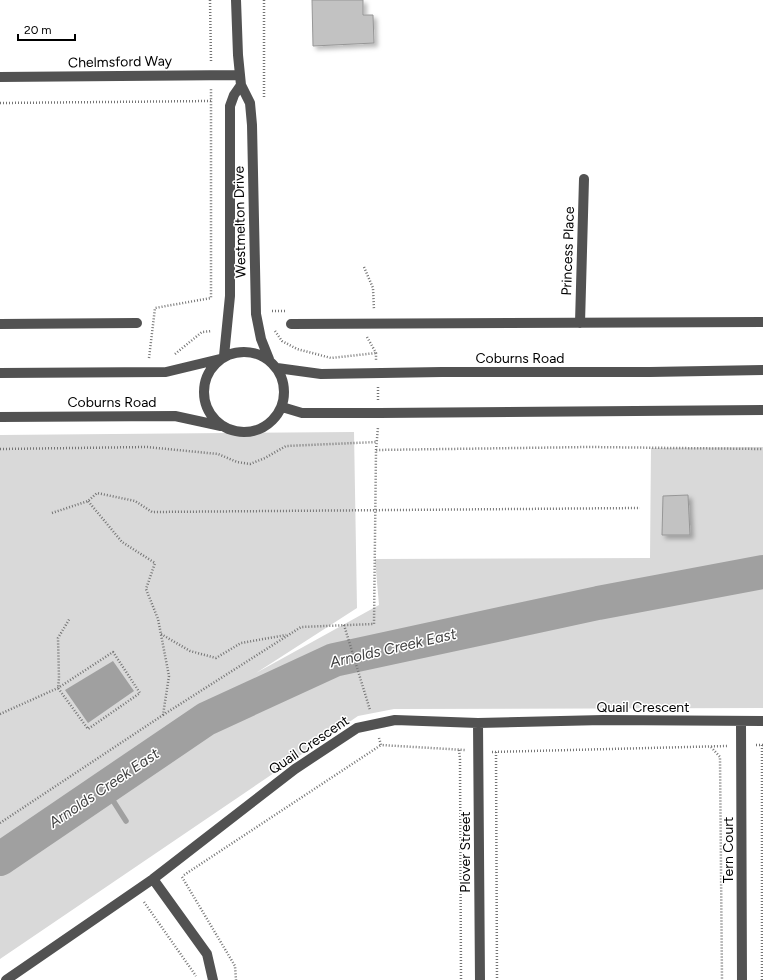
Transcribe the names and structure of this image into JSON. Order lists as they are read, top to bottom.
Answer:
{
  "streets": {
    "street": [
      "Chelmsford Way",
      "Westmelton Drive",
      "Princess Place",
      "Coburns Road",
      "Quail Crescent",
      "Tern Court",
      "Plover Street"
    ]
  },
  "crossings": [
    ["Chelmsford Way", "Westmelton Drive"],
    ["Westmelton Drive", "Coburns Road"],
    ["Quail Crescent", "Tern Court"],
    ["Quail Crescent", "Plover Street"]
  ],
  "water": ["Arnolds Creek East"],
  "scale_bar": "20 m"
}
